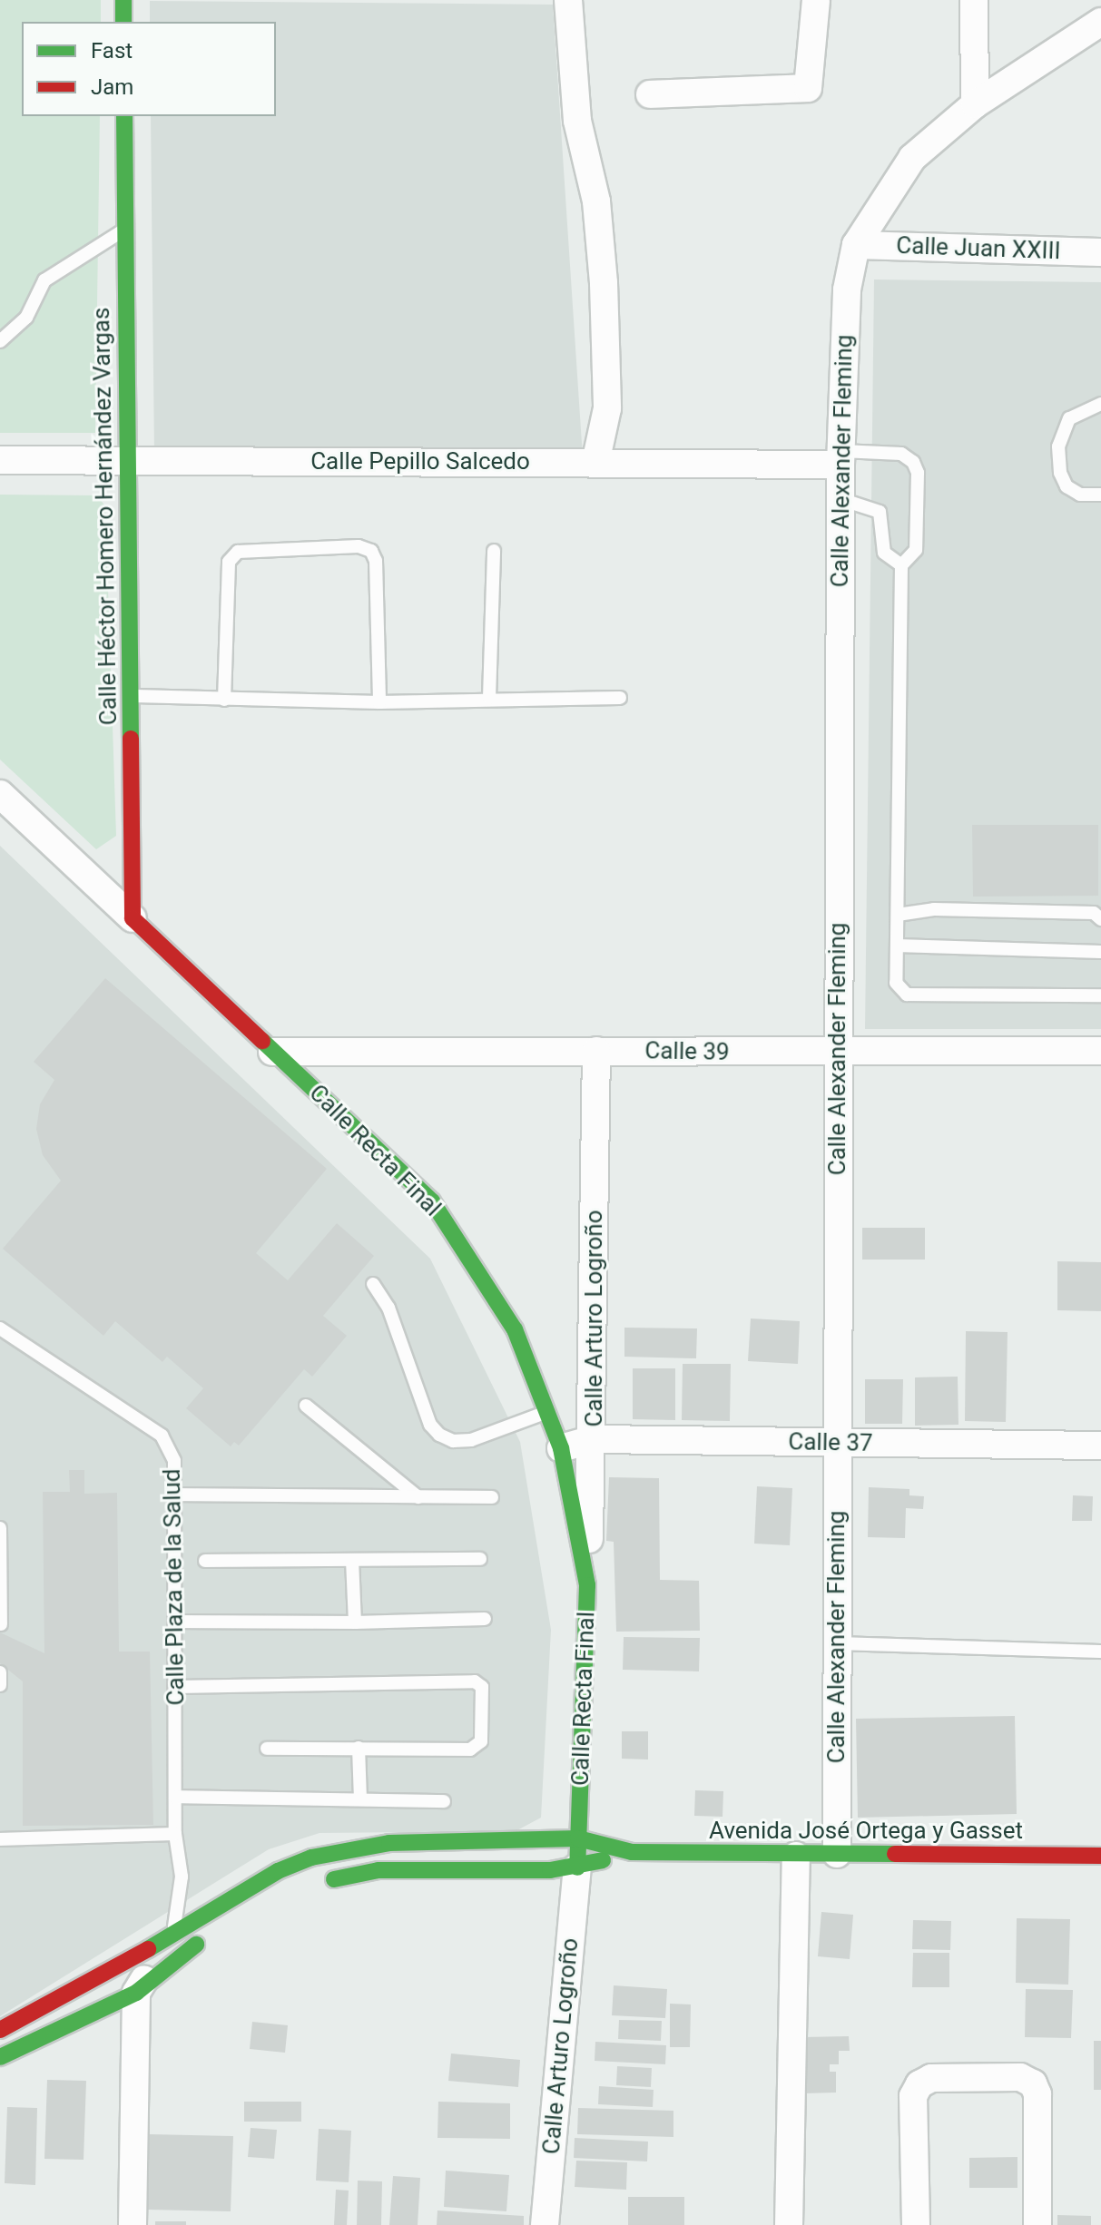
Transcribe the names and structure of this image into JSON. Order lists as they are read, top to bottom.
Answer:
{
  "streets": {
    "street": [
      "Calle Juan XXIII",
      "Calle Alexander Fleming",
      "Calle Pepillo Salcedo",
      "Calle Héctor Homero Hernández Vargas",
      "Calle 39",
      "Calle Recta Final",
      "Calle Arturo Logroño",
      "Calle 37",
      "Avenida José Ortega y Gasset"
    ],
    "lane": ["Calle Plaza de la Salud"]
  },
  "crossings": [
    ["Calle Juan XXIII", "Calle Alexander Fleming"],
    ["Calle Alexander Fleming", "Calle Pepillo Salcedo"],
    ["Calle Alexander Fleming", "Calle 39"],
    ["Calle Alexander Fleming", "Calle 37"],
    ["Calle Alexander Fleming", "Avenida José Ortega y Gasset"],
    ["Calle Pepillo Salcedo", "Calle Héctor Homero Hernández Vargas"],
    ["Calle Héctor Homero Hernández Vargas", "Calle Recta Final"],
    ["Calle 39", "Calle Recta Final"],
    ["Calle 39", "Calle Arturo Logroño"],
    ["Calle Recta Final", "Calle Arturo Logroño"],
    ["Calle Recta Final", "Calle 37"],
    ["Calle Recta Final", "Avenida José Ortega y Gasset"],
    ["Calle Arturo Logroño", "Calle 37"],
    ["Calle Arturo Logroño", "Avenida José Ortega y Gasset"],
    ["Calle Plaza de la Salud", "Avenida José Ortega y Gasset"]
  ],
  "legend": ["Fast", "Jam"]
}
